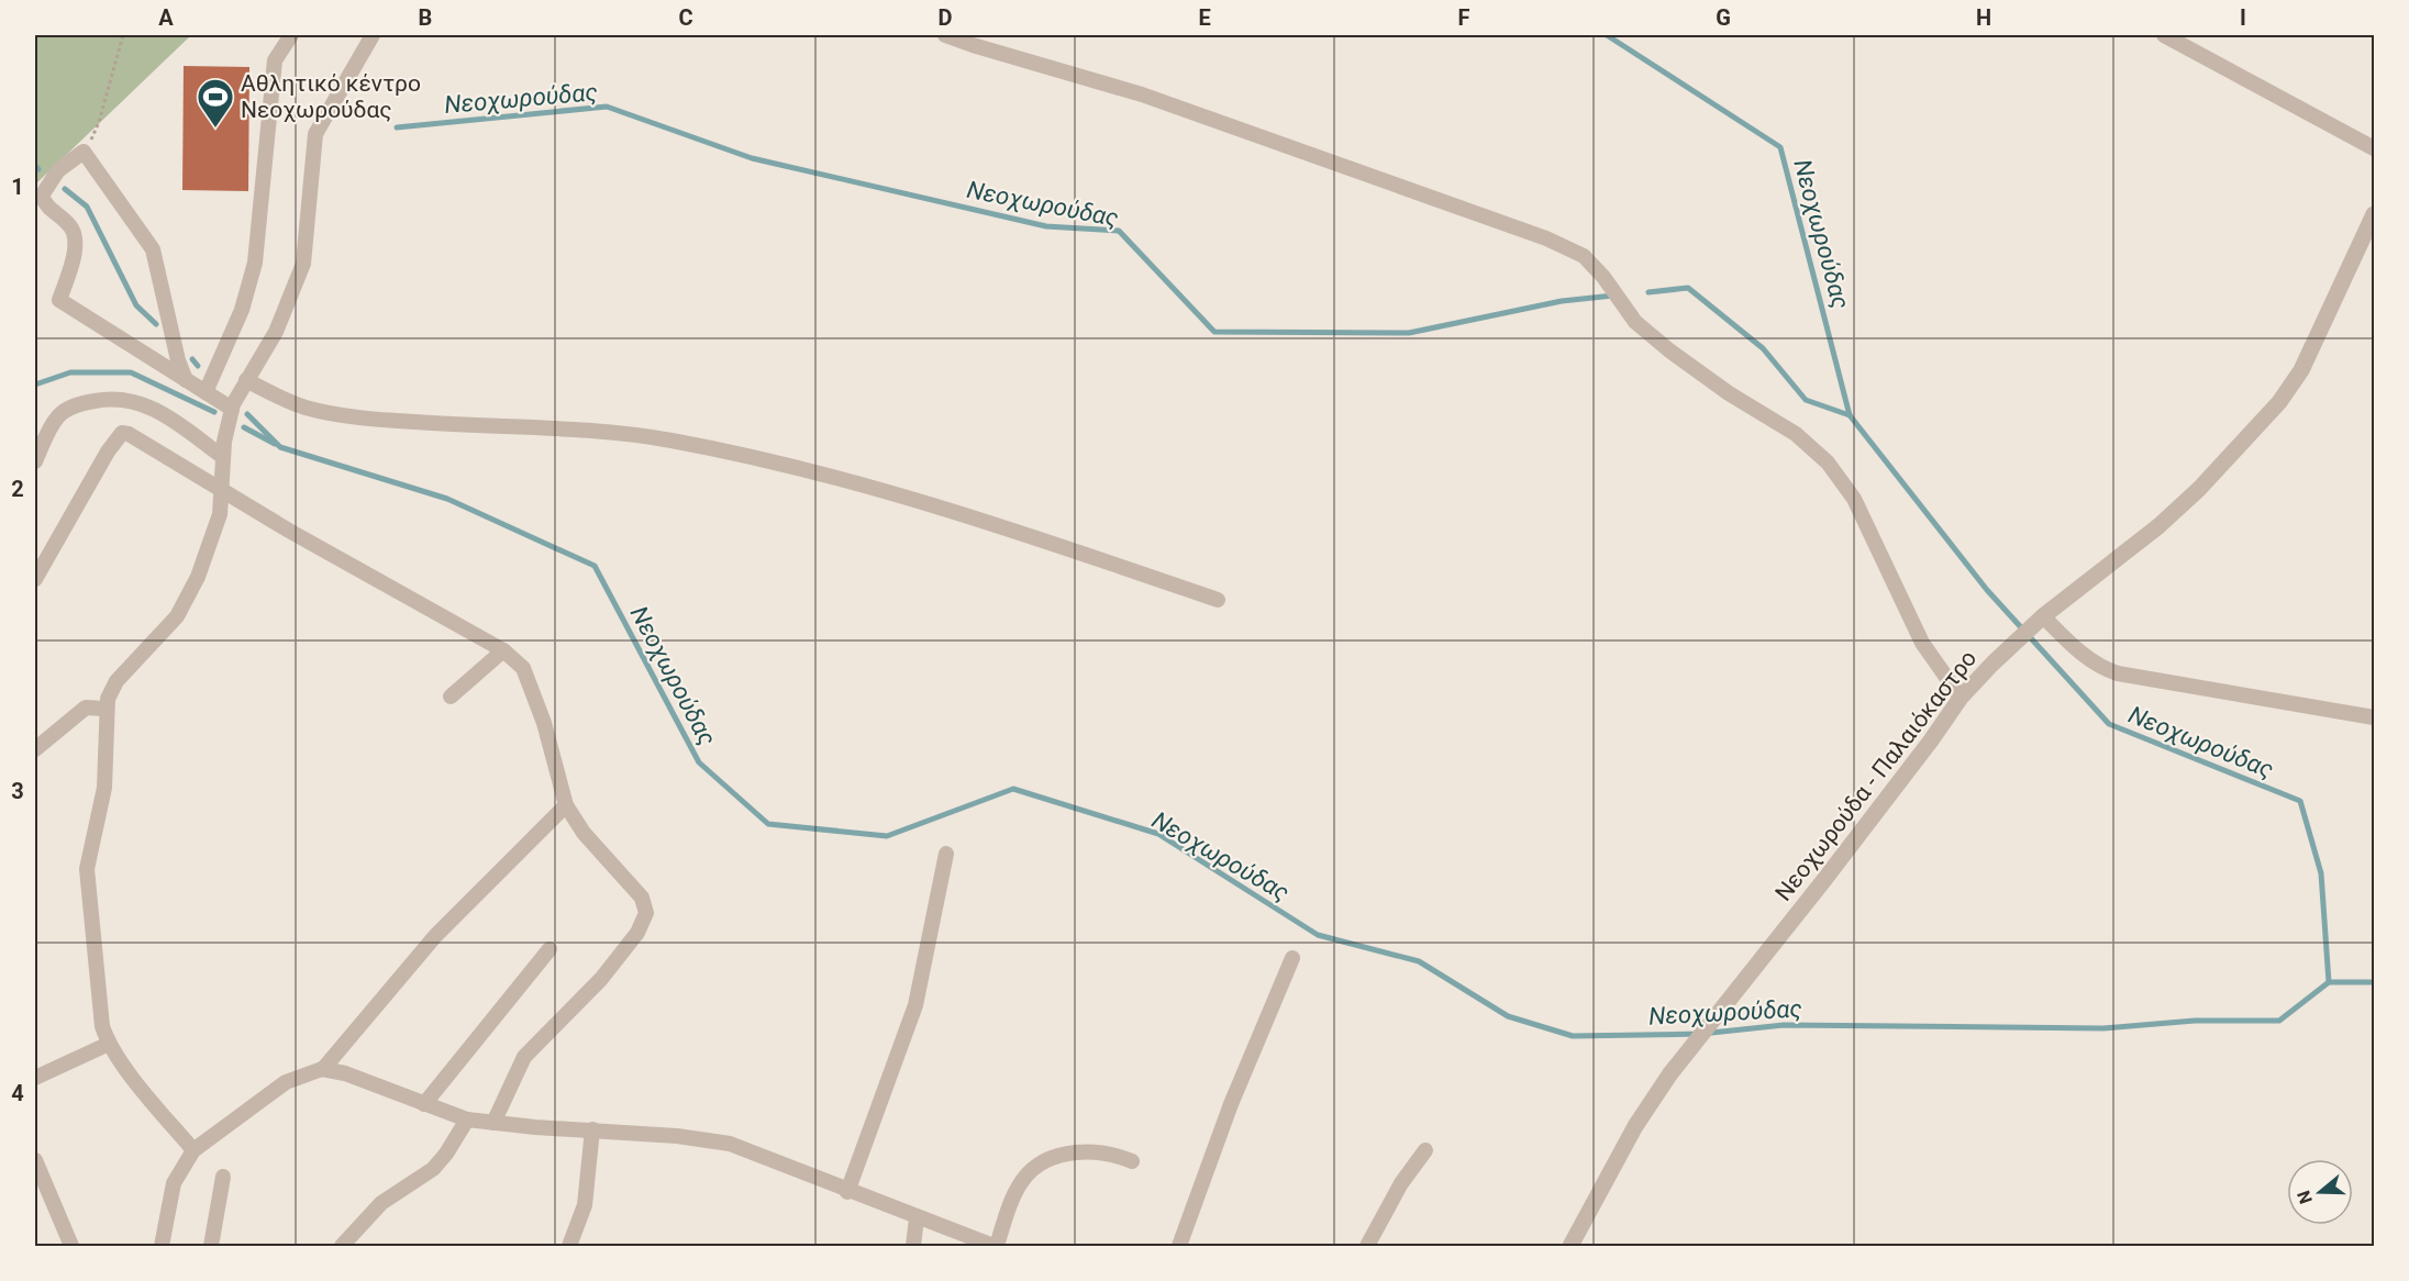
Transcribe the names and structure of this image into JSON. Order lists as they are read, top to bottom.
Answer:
{
  "streets": {
    "street": ["Νεοχωρούδα - Παλαιόκαστρο"]
  },
  "water": ["Νεοχωρούδας"],
  "places": {
    "sports": ["Αθλητικό κέντρο Νεοχωρούδας"]
  },
  "north": "left",
  "grid": {
    "columns": [
      "A",
      "B",
      "C",
      "D",
      "E",
      "F",
      "G",
      "H",
      "I"
    ],
    "rows": [
      "1",
      "2",
      "3",
      "4"
    ]
  }
}
